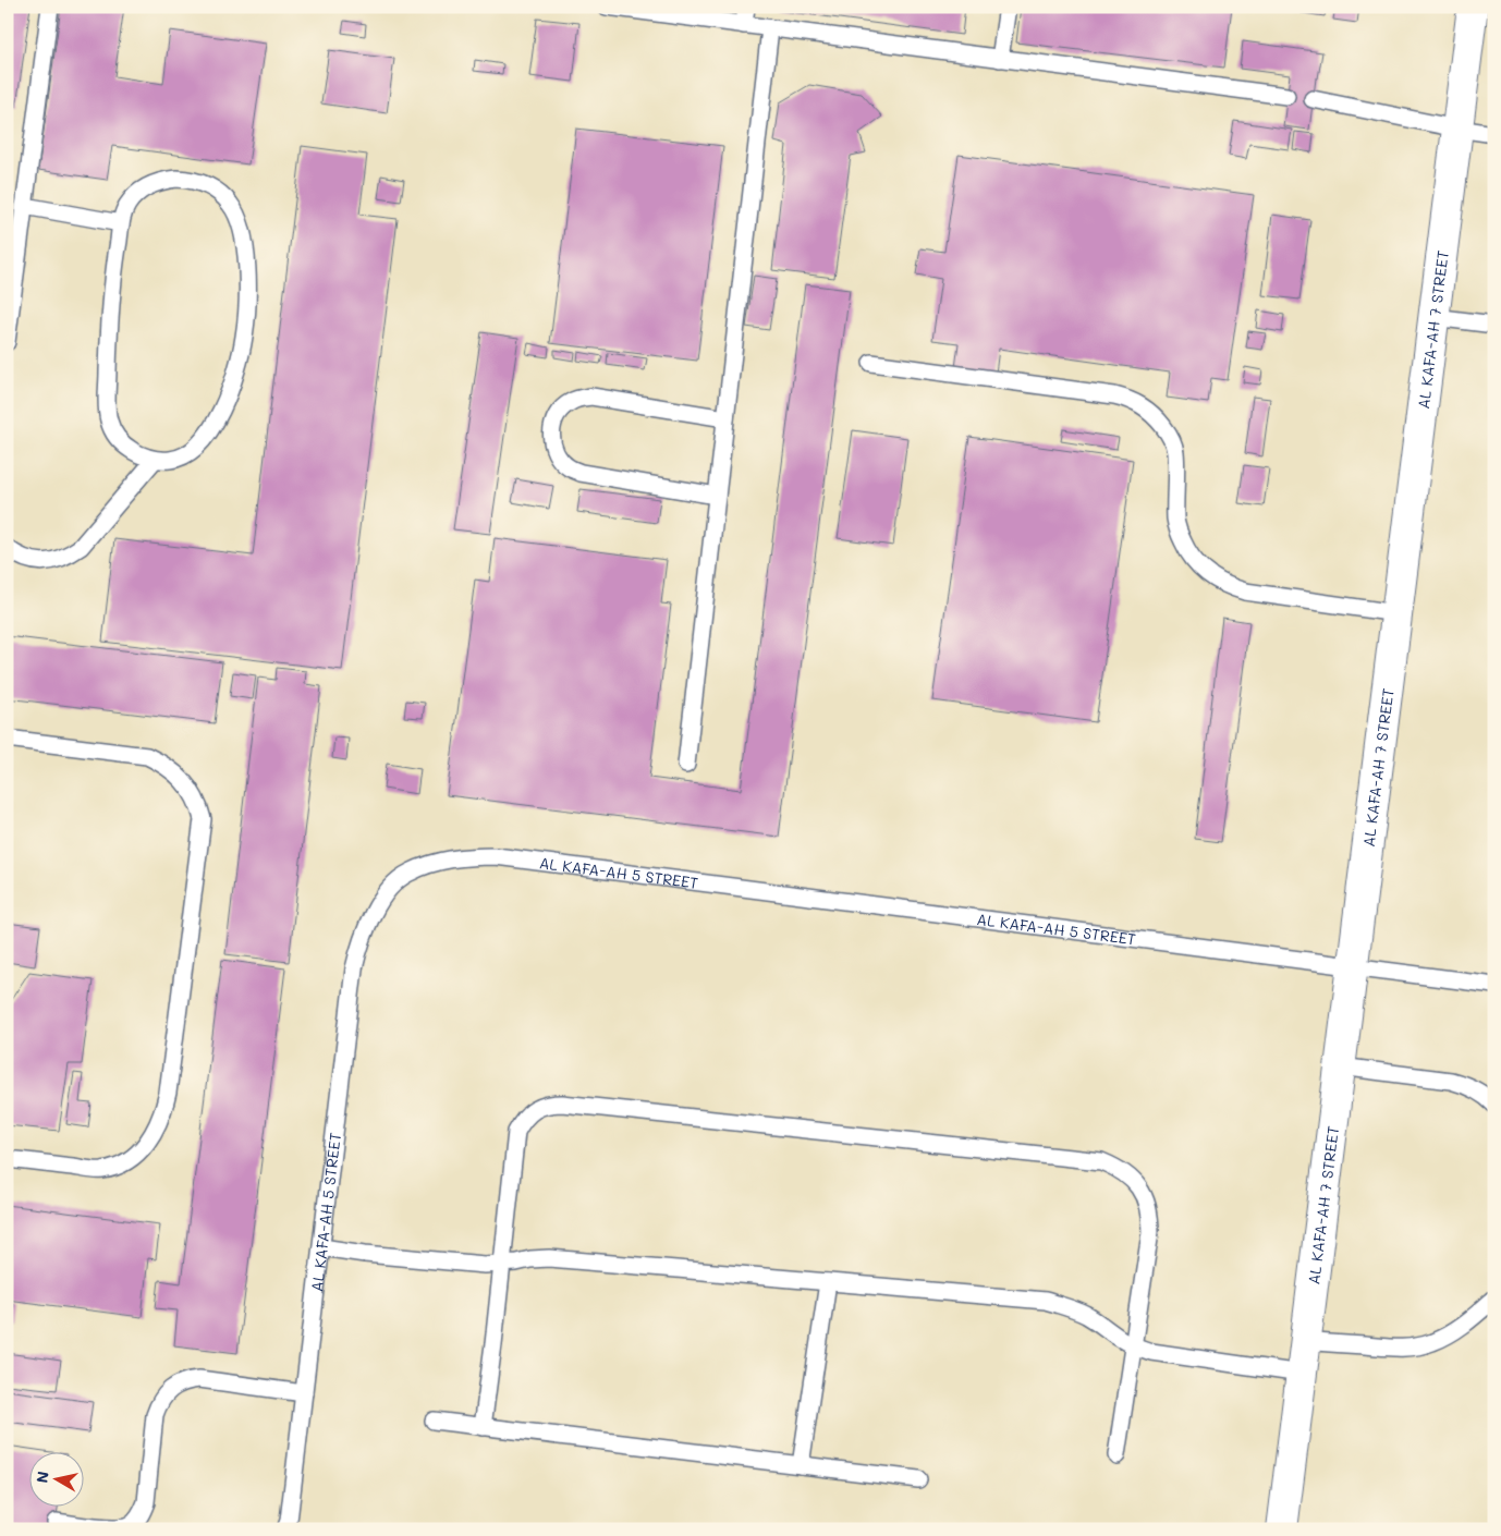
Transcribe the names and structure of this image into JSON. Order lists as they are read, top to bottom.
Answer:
{
  "streets": {
    "street": ["AL KAFA-AH 7 STREET"],
    "lane": ["AL KAFA-AH 5 STREET"]
  },
  "crossings": [
    ["AL KAFA-AH 7 STREET", "AL KAFA-AH 5 STREET"]
  ],
  "north": "left"
}
